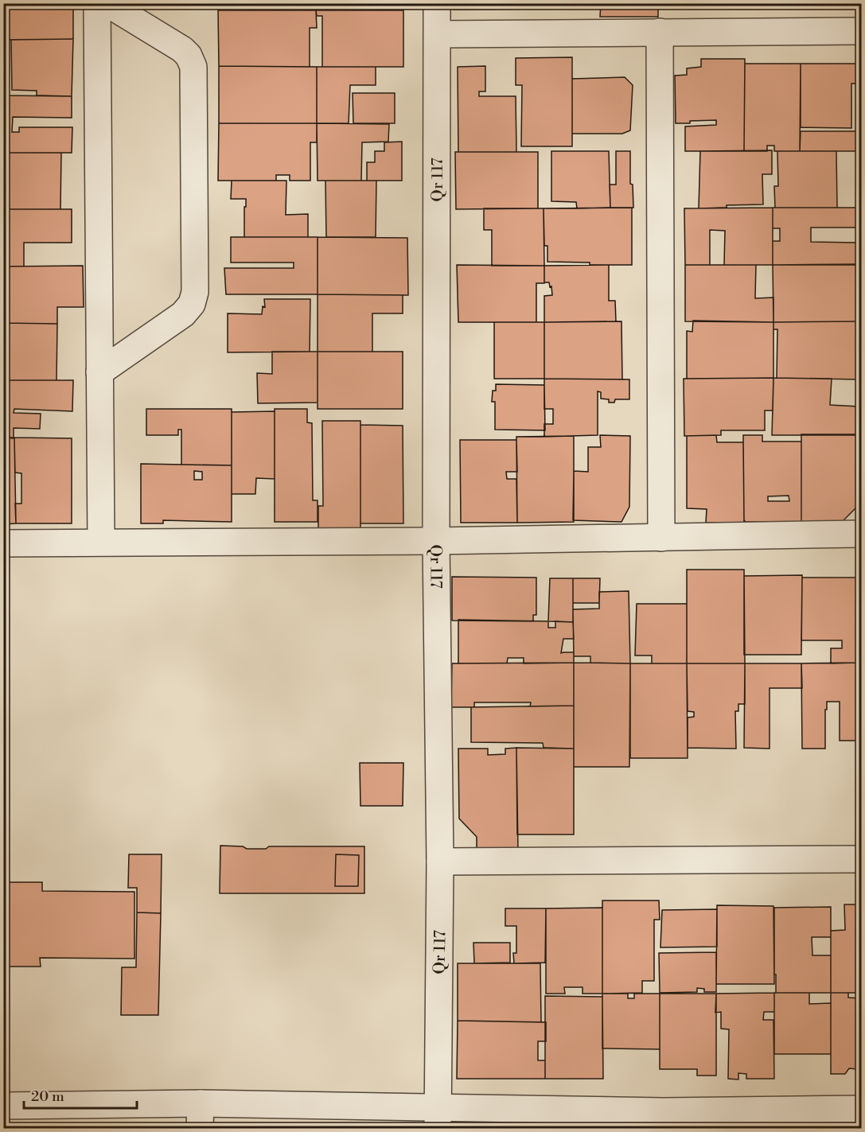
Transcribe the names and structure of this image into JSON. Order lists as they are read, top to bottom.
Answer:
{
  "streets": {
    "street": ["Qr 117"]
  },
  "scale_bar": "20 m"
}
